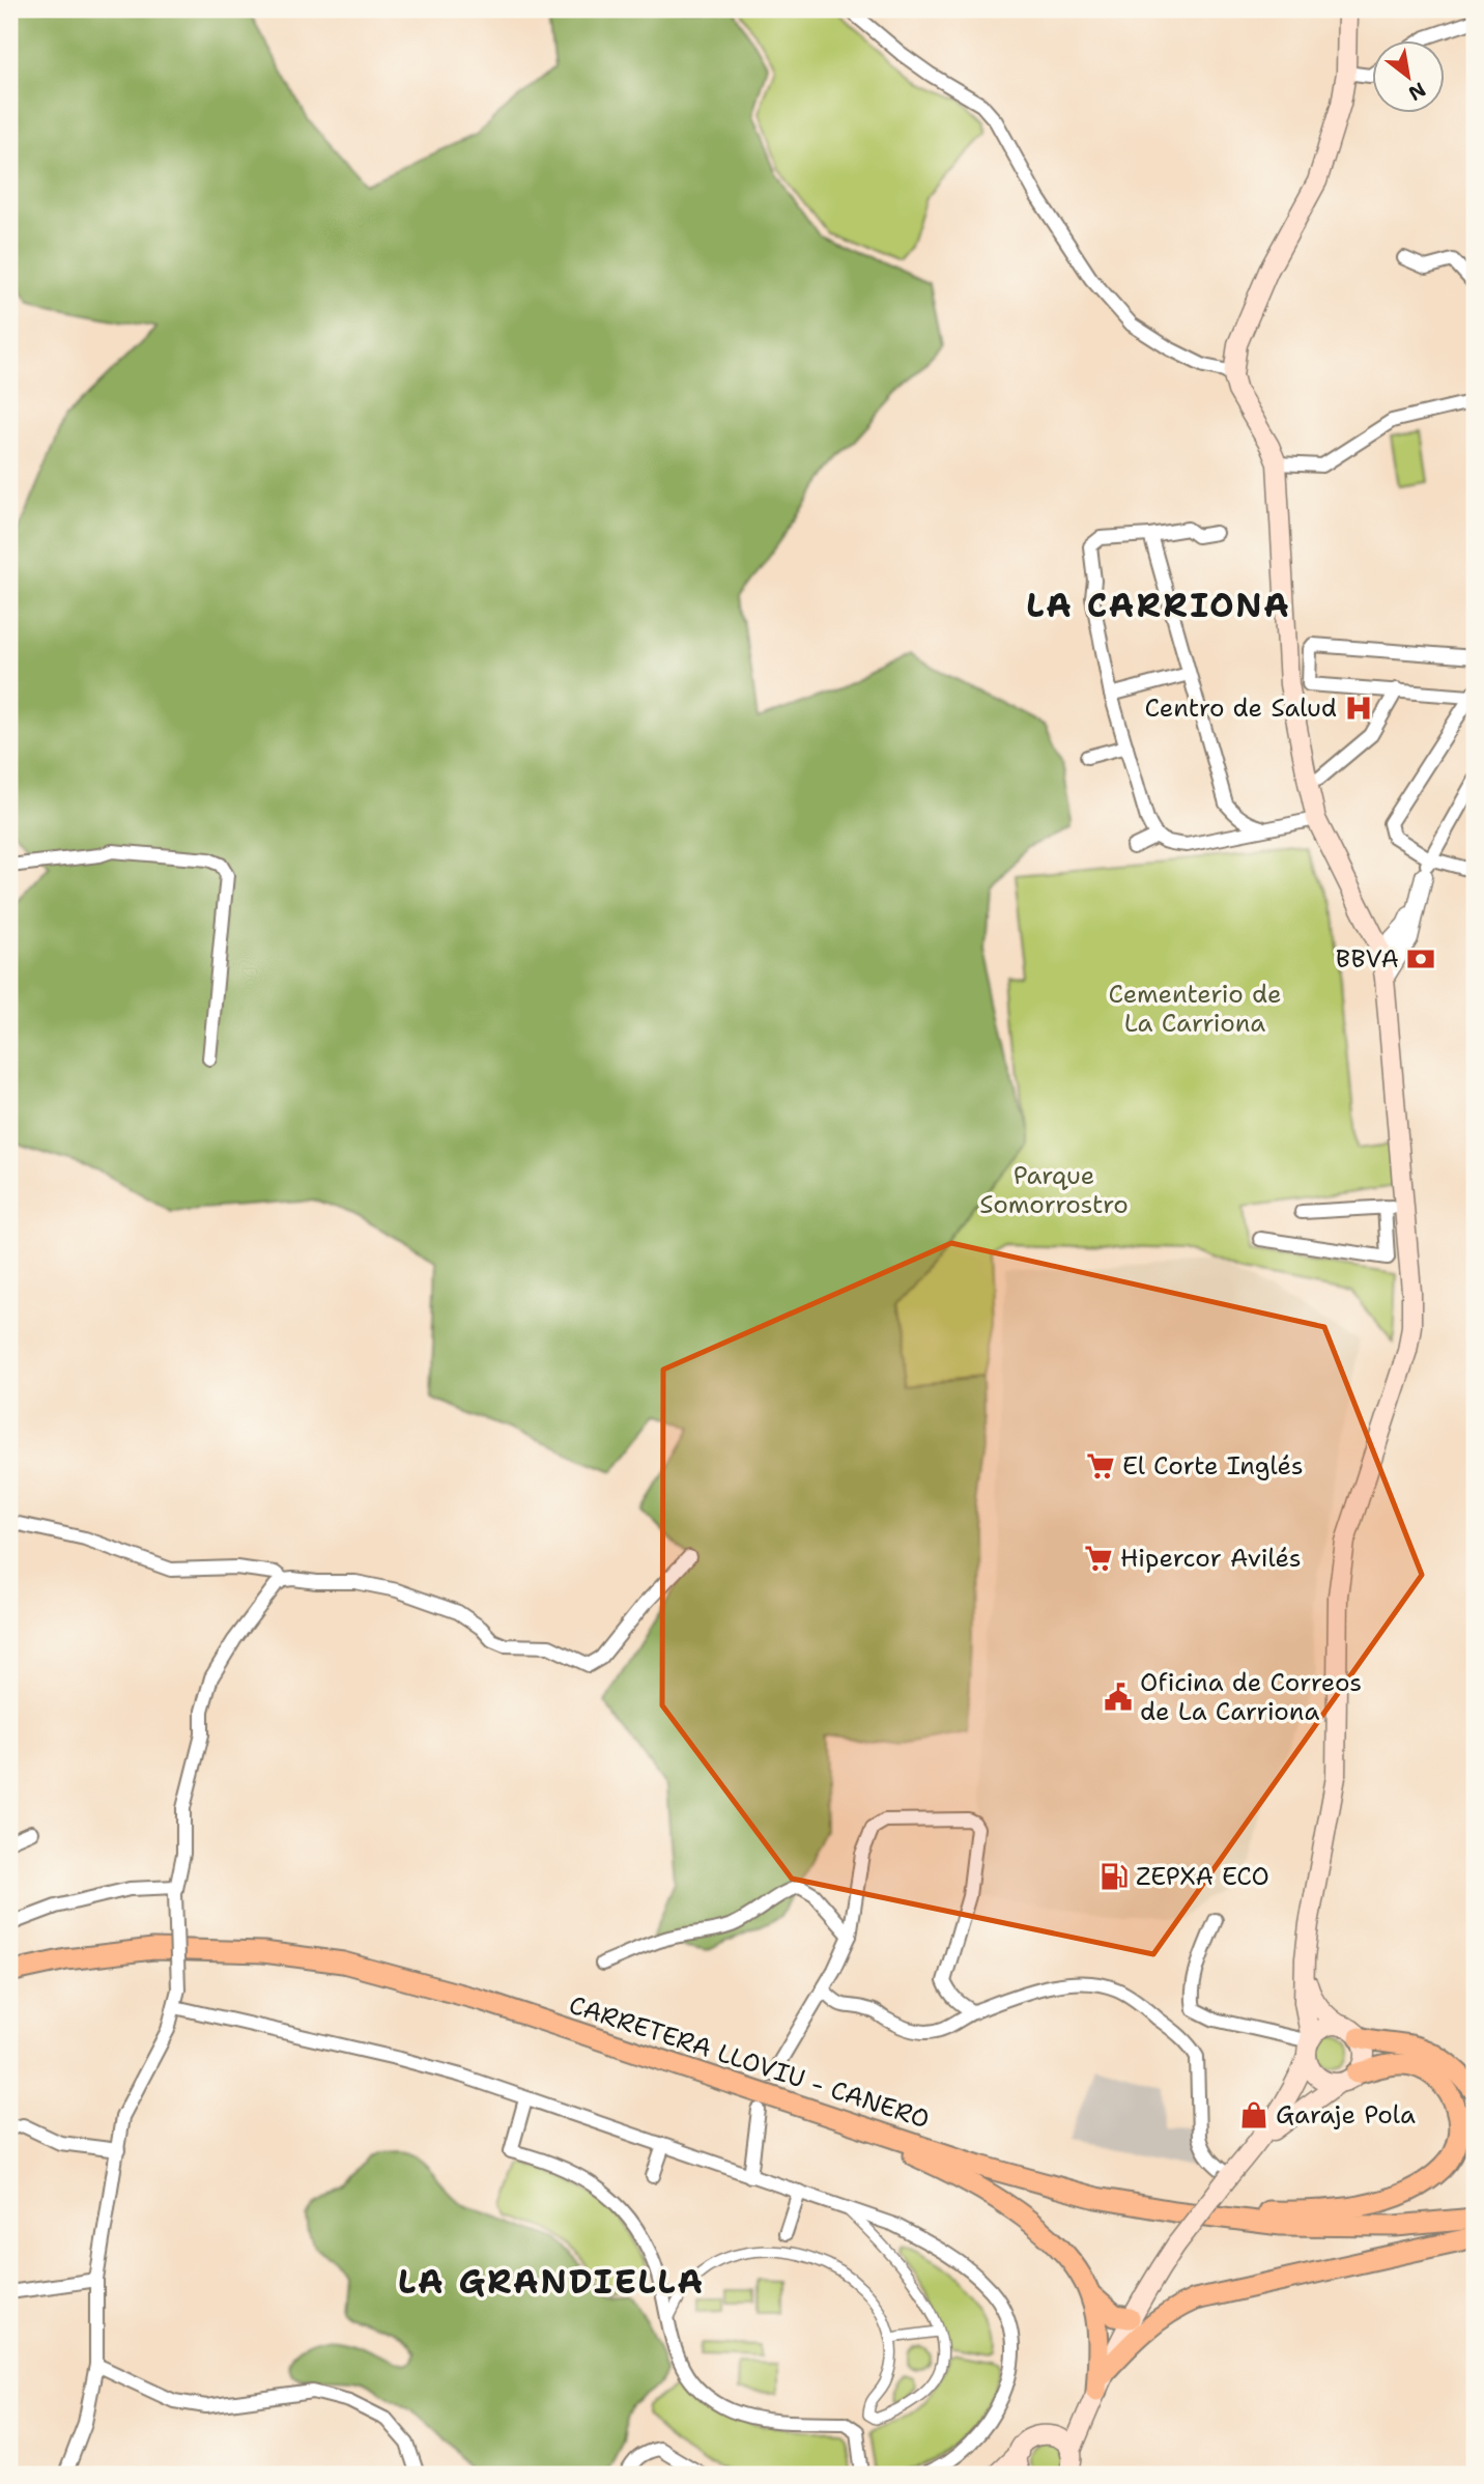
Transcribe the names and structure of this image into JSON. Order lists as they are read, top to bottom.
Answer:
{
  "streets": {
    "highway": ["CARRETERA LLOVIU - CANERO"]
  },
  "districts": ["LA CARRIONA", "LA GRANDIELLA"],
  "parks": ["Cementerio de La Carriona", "Parque Somorrostro"],
  "places": {
    "hospital": ["Centro de Salud"],
    "bank": ["BBVA"],
    "supermarket": ["El Corte Inglés", "Hipercor Avilés"],
    "public building": ["Oficina de Correos de La Carriona"],
    "fuel station": ["ZEPXA ECO"],
    "shop": ["Garaje Pola"]
  },
  "north": "bottom right"
}
